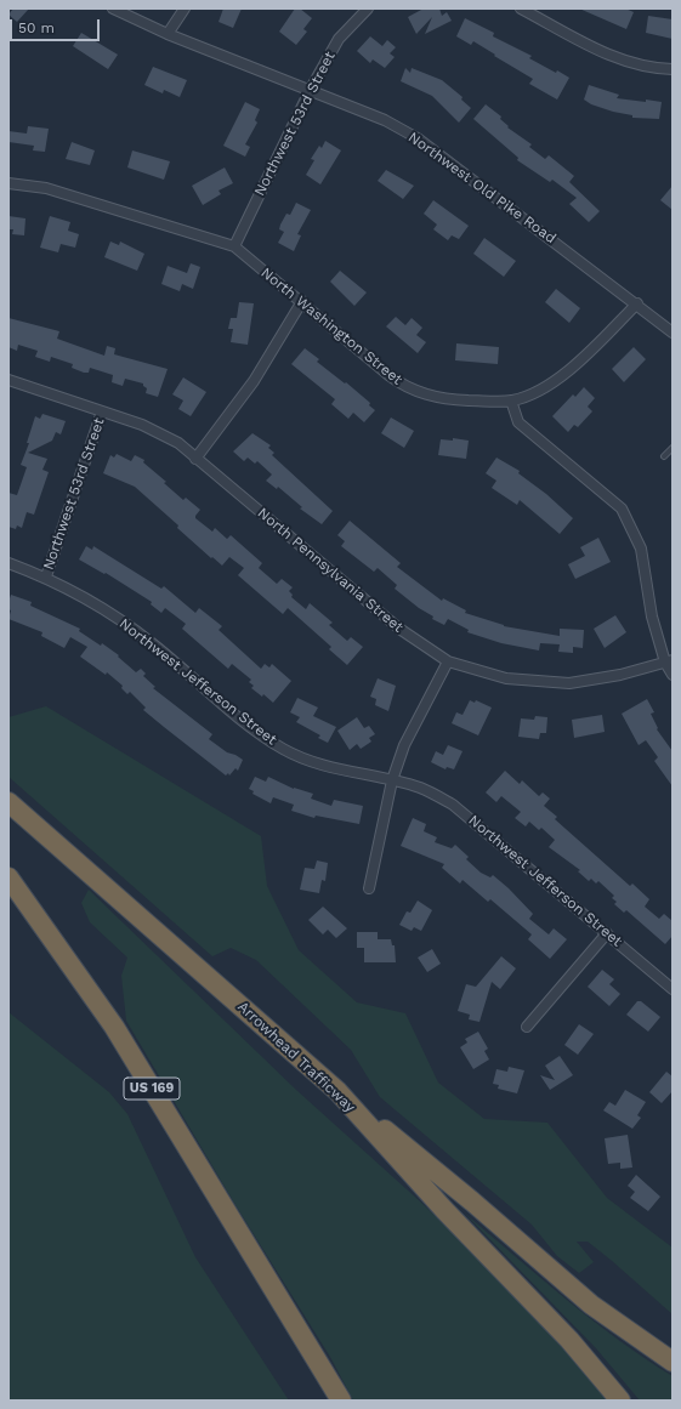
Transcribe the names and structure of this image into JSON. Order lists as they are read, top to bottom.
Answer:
{
  "streets": {
    "highway": ["Arrowhead Trafficway", "US 169"],
    "street": [
      "Northwest 53rd Street",
      "Northwest Old Pike Road",
      "North Washington Street",
      "North Pennsylvania Street",
      "Northwest Jefferson Street"
    ]
  },
  "crossings": [
    ["Northwest 53rd Street", "Northwest Old Pike Road"],
    ["Northwest 53rd Street", "North Washington Street"],
    ["Northwest 53rd Street", "North Pennsylvania Street"],
    ["Northwest 53rd Street", "Northwest Jefferson Street"],
    ["Northwest Old Pike Road", "North Washington Street"]
  ],
  "scale_bar": "50 m"
}
